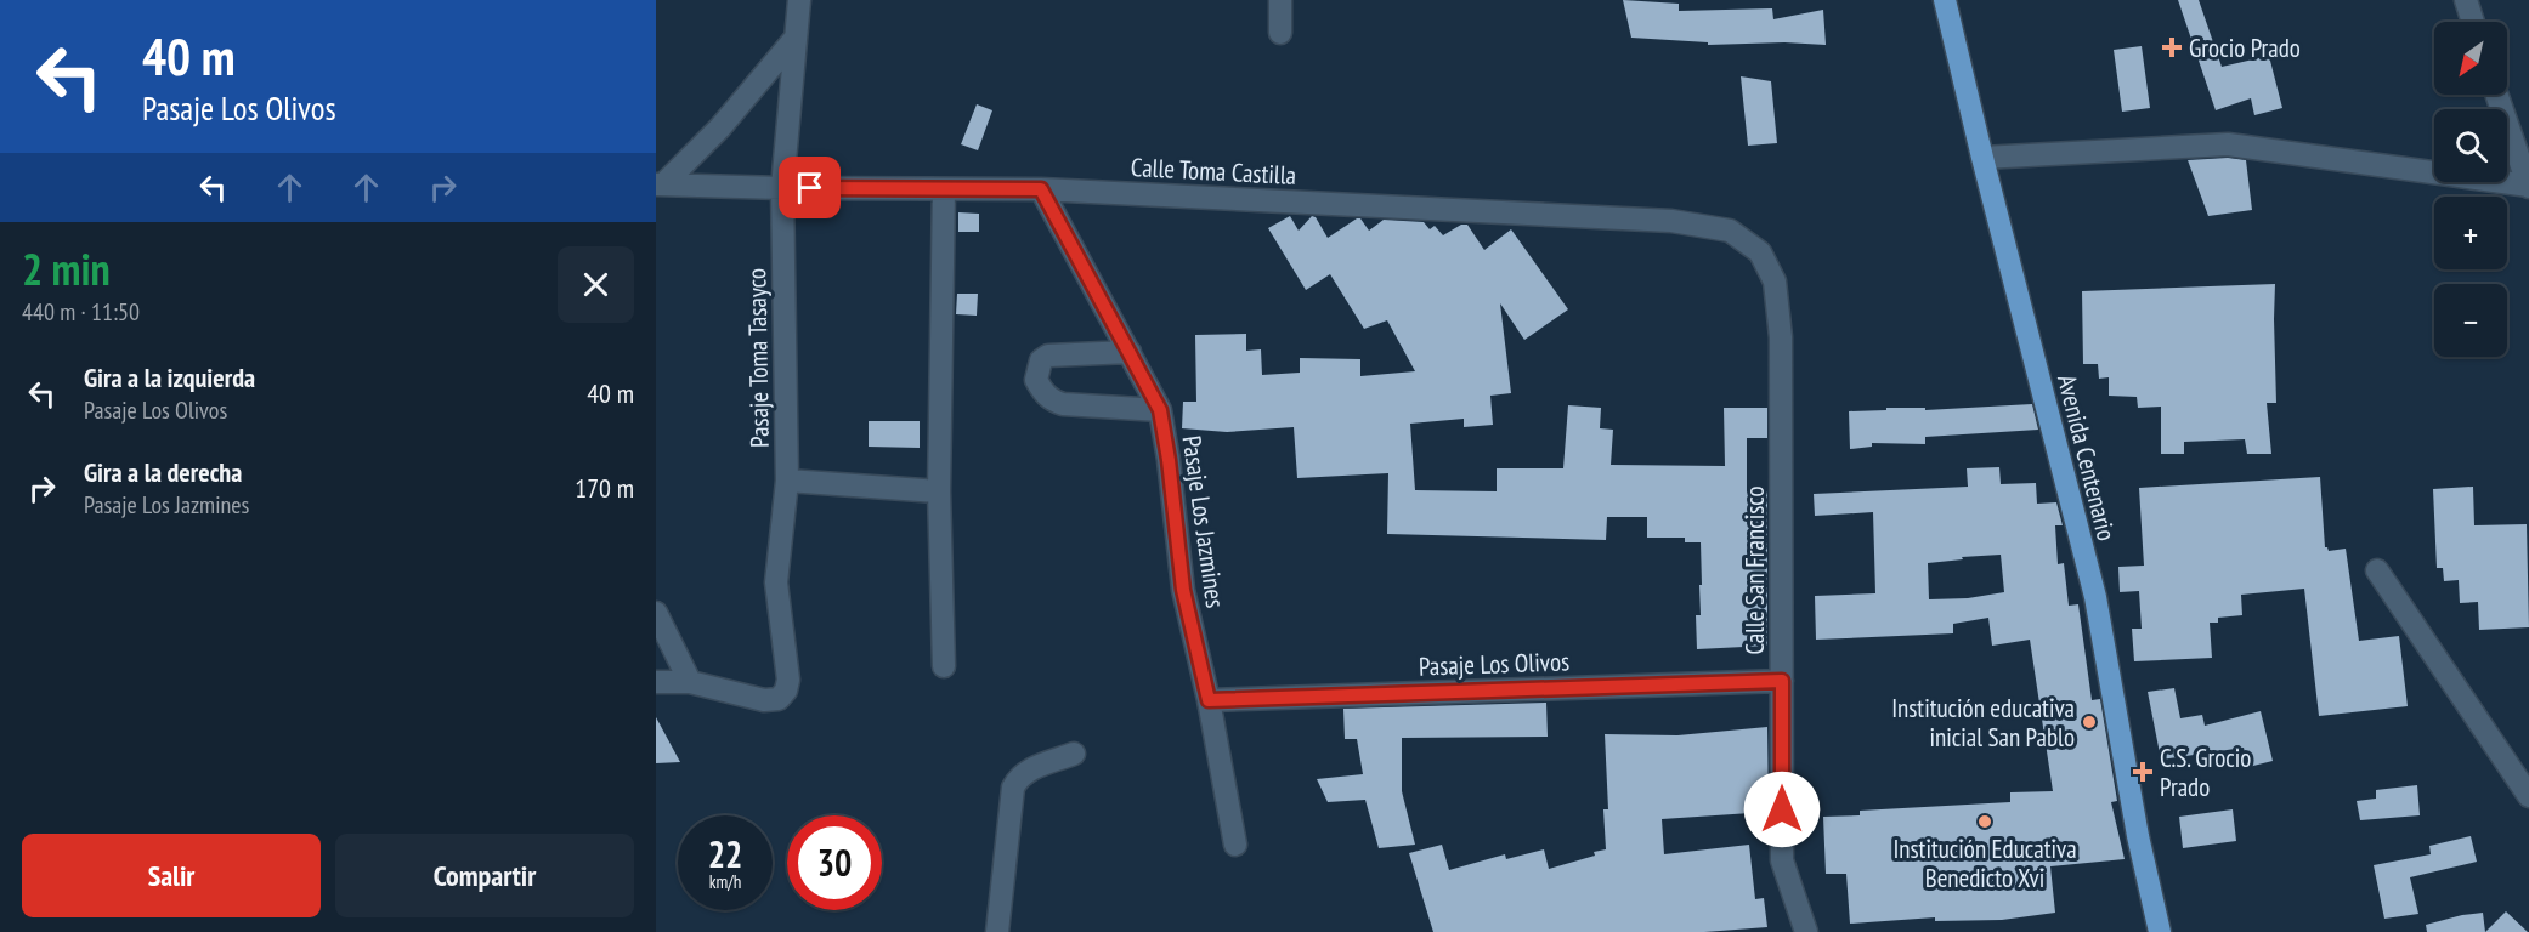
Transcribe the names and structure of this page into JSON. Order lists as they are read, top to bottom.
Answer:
{
  "streets": {
    "main road": ["Avenida Centenario"],
    "street": [
      "Calle Toma Castilla",
      "Pasaje Toma Tasayco",
      "Pasaje Los Jazmines",
      "Calle San Francisco",
      "Pasaje Los Olivos"
    ]
  },
  "crossings": [
    ["Calle Toma Castilla", "Pasaje Toma Tasayco"],
    ["Calle Toma Castilla", "Pasaje Los Jazmines"],
    ["Calle Toma Castilla", "Calle San Francisco"],
    ["Pasaje Los Jazmines", "Pasaje Los Olivos"],
    ["Calle San Francisco", "Pasaje Los Olivos"]
  ],
  "places": {
    "health": ["Grocio Prado", "C.S. Grocio Prado"],
    "other": ["Institución educativa inicial San Pablo", "Institución Educativa Benedicto Xvi"]
  },
  "north": "bottom left",
  "page": {
    "turn": ["40 m", "Pasaje Los Olivos"],
    "map_buttons": ["+", "−"],
    "heading": ["2 min", "440 m · 11:50"],
    "list": [
      {
        "name": "Gira a la izquierda",
        "note": "Pasaje Los Olivos",
        "value": "40 m"
      },
      {
        "name": "Gira a la derecha",
        "note": "Pasaje Los Jazmines",
        "value": "170 m"
      }
    ],
    "speed": "22 km/h",
    "limit": "30",
    "buttons": ["Salir", "Compartir"]
  }
}
